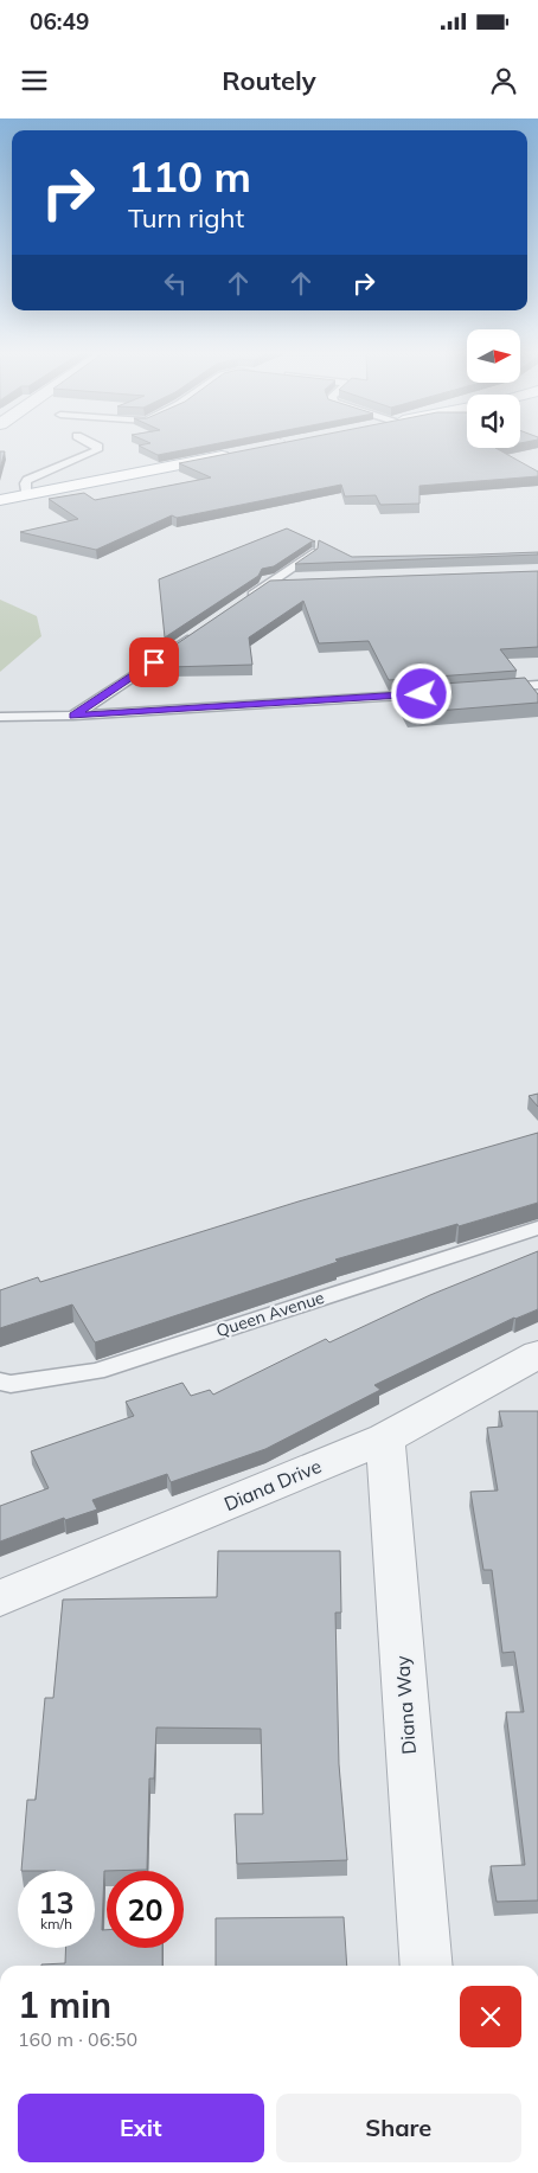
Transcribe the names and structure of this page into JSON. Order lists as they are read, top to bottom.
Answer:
{
  "streets": {
    "street": ["Diana Drive", "Diana Way"],
    "lane": ["Queen Avenue"]
  },
  "crossings": [
    ["Diana Drive", "Diana Way"]
  ],
  "north": "right",
  "page": {
    "status": "06:49",
    "header": "Routely",
    "turn": ["110 m", "Turn right"],
    "speed": "13 km/h",
    "limit": "20",
    "heading": ["1 min", "160 m · 06:50"],
    "buttons": ["Exit", "Share"]
  }
}
